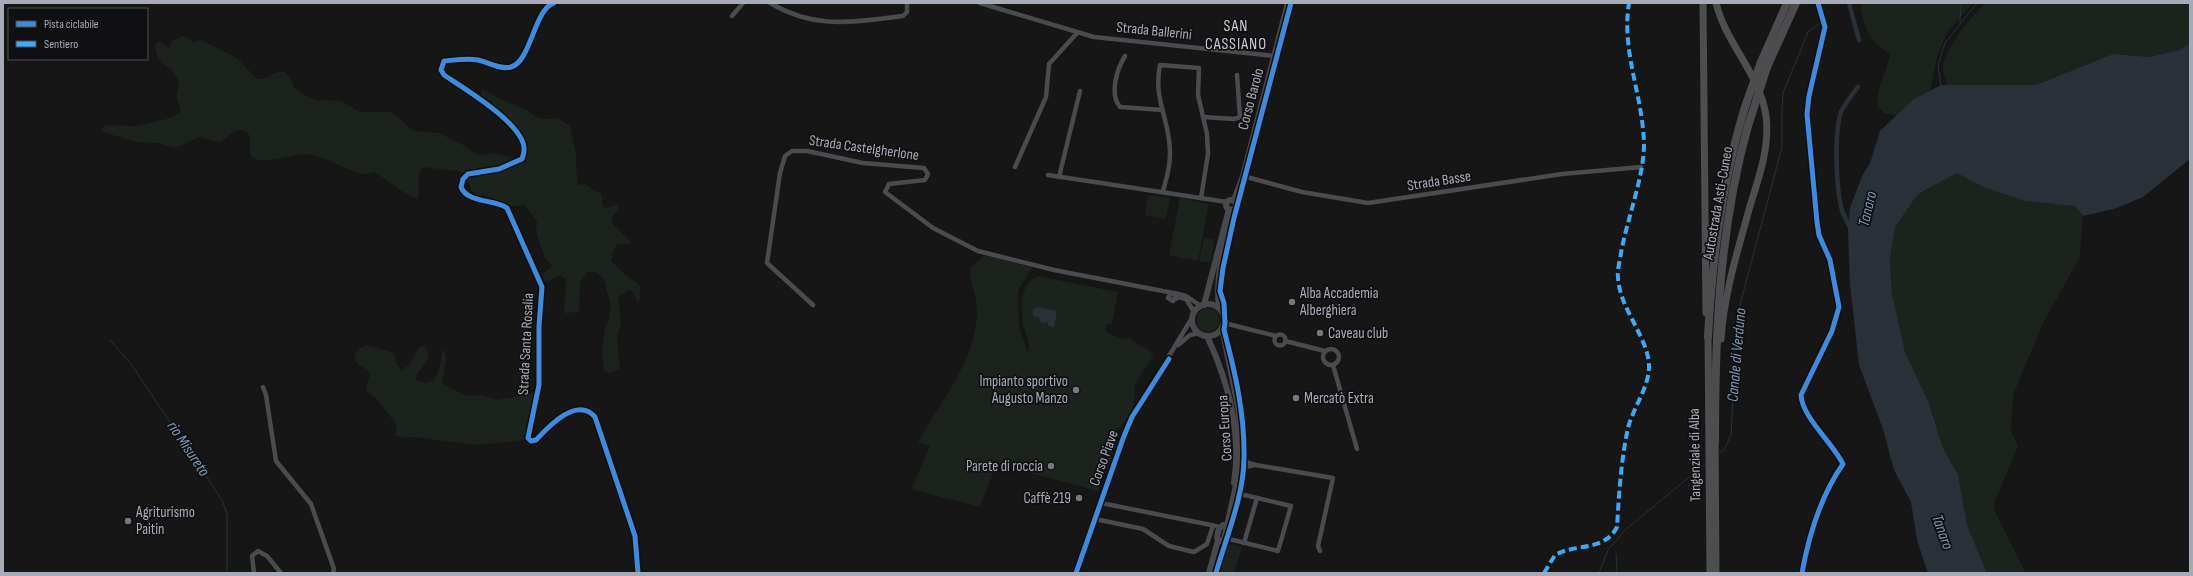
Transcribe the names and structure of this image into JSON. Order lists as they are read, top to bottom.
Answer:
{
  "streets": {
    "highway": ["Autostrada Asti-Cuneo", "Tangenziale di Alba"],
    "main road": ["Corso Barolo", "Corso Europa"],
    "street": [
      "Strada Ballerini",
      "Strada Castelgherlone",
      "Strada Basse",
      "Strada Santa Rosalia",
      "Corso Piave"
    ]
  },
  "crossings": [
    ["Strada Ballerini", "Corso Barolo"],
    ["Corso Barolo", "Strada Basse"],
    ["Autostrada Asti-Cuneo", "Tangenziale di Alba"]
  ],
  "districts": ["SAN CASSIANO"],
  "water": ["Tanaro", "Canale di Verduno", "rio Misureto"],
  "places": [
    "Alba Accademia Alberghiera",
    "Caveau club",
    "Impianto sportivo Augusto Manzo",
    "Mercatò Extra",
    "Parete di roccia",
    "Caffè 219",
    "Agriturismo Paitin"
  ],
  "legend": ["Pista ciclabile", "Sentiero"]
}
